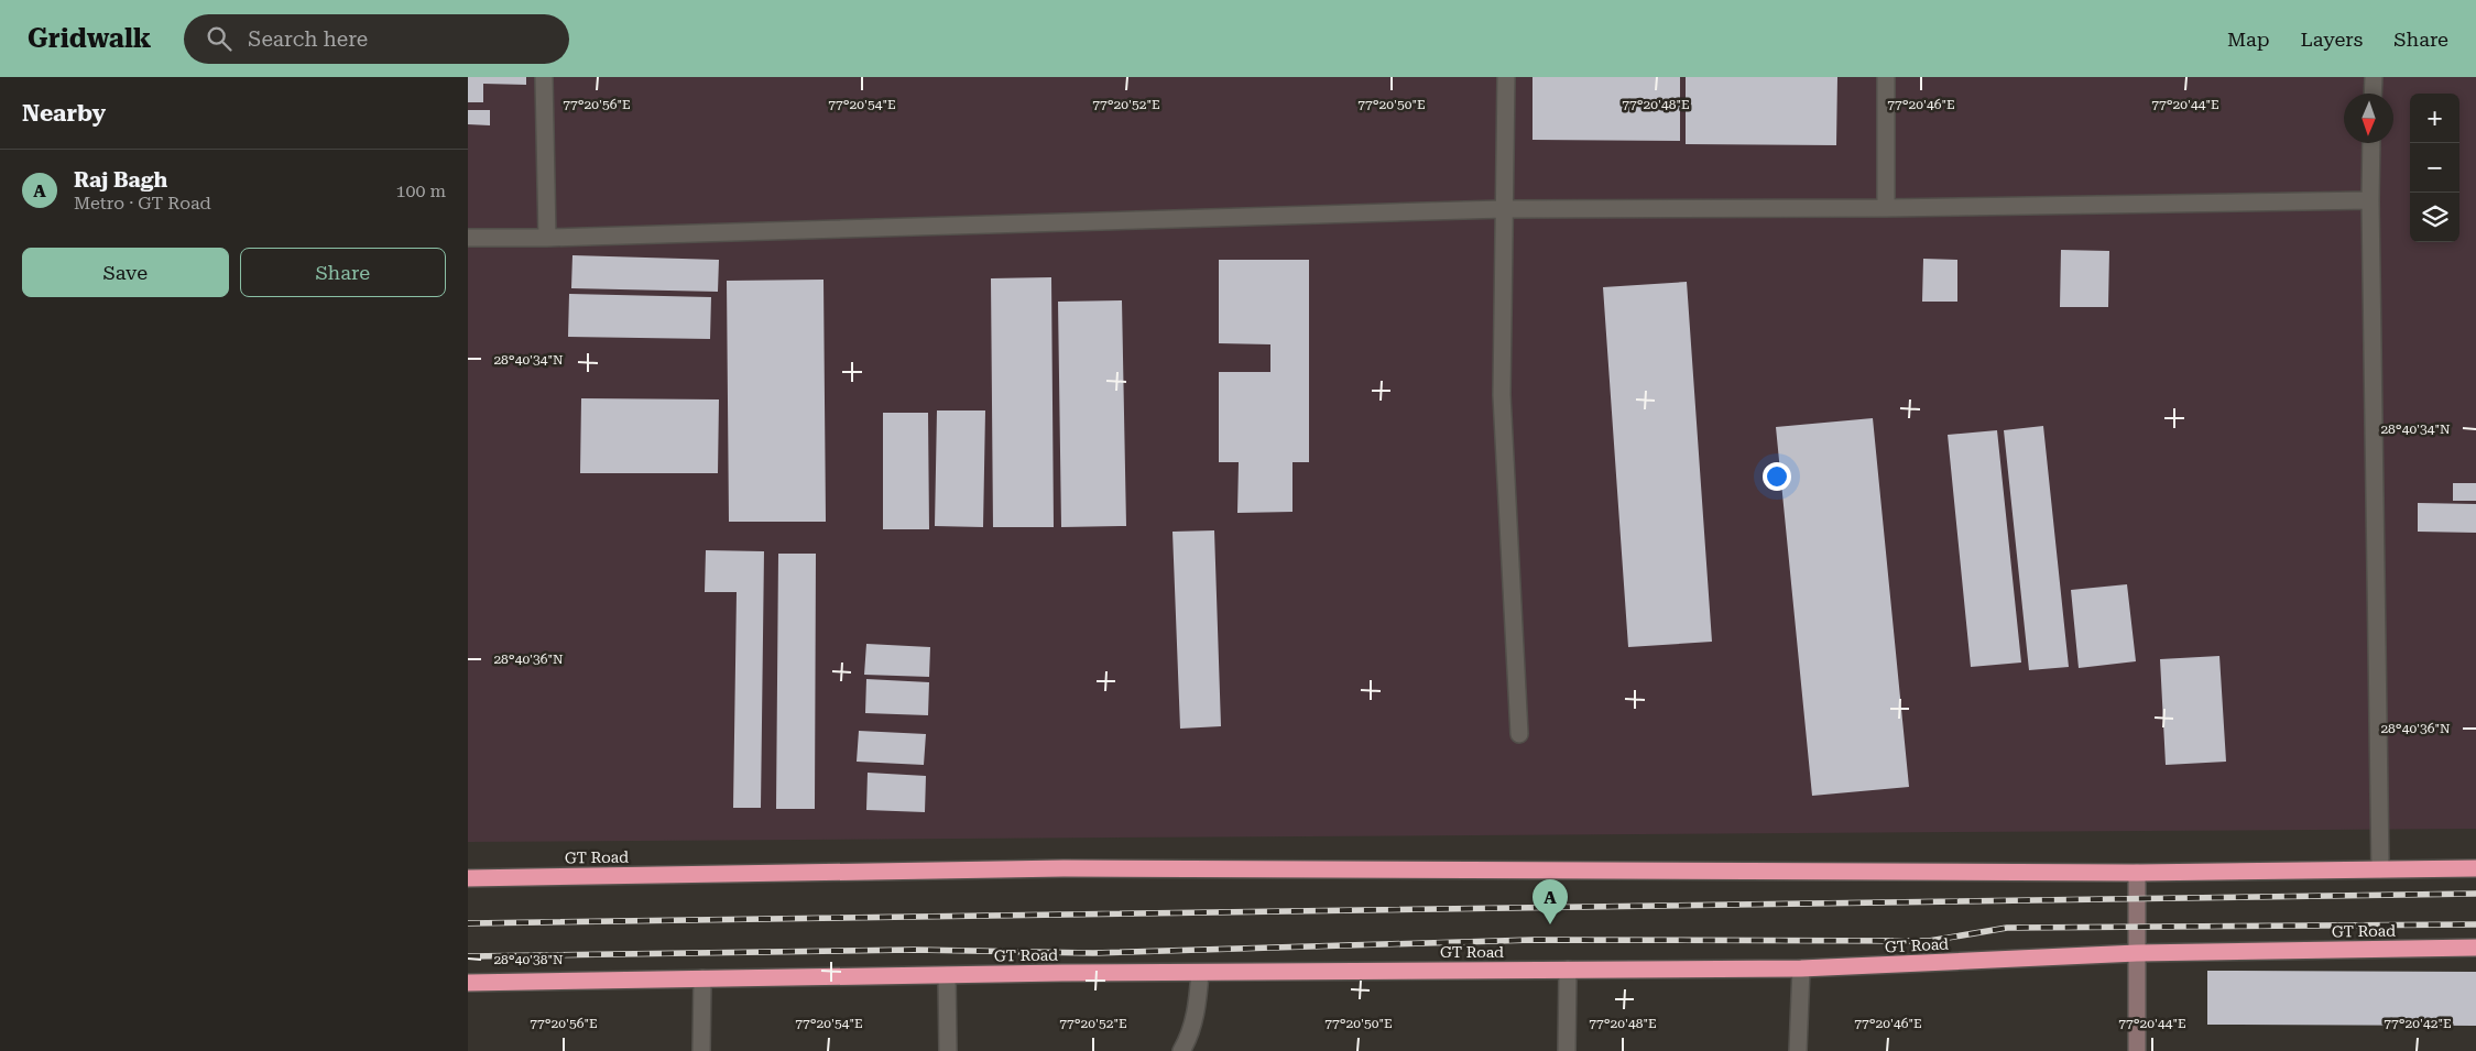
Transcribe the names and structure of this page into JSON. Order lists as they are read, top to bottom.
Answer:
{
  "streets": {
    "highway": ["GT Road"]
  },
  "north": "bottom",
  "page": {
    "header": "Gridwalk",
    "search": "Search here",
    "nav": ["Map", "Layers", "Share"],
    "heading": "Nearby",
    "map_buttons": ["+", "−"],
    "list": [
      {
        "mark": "A",
        "name": "Raj Bagh",
        "note": "Metro · GT Road",
        "value": "100 m"
      }
    ],
    "buttons": ["Save", "Share"],
    "pins": "A"
  },
  "coordinates": [
    "77°20'56\"E",
    "77°20'54\"E",
    "77°20'52\"E",
    "77°20'50\"E",
    "77°20'48\"E",
    "77°20'46\"E",
    "77°20'44\"E",
    "28°40'34\"N",
    "28°40'36\"N",
    "28°40'38\"N",
    "77°20'42\"E"
  ]
}
